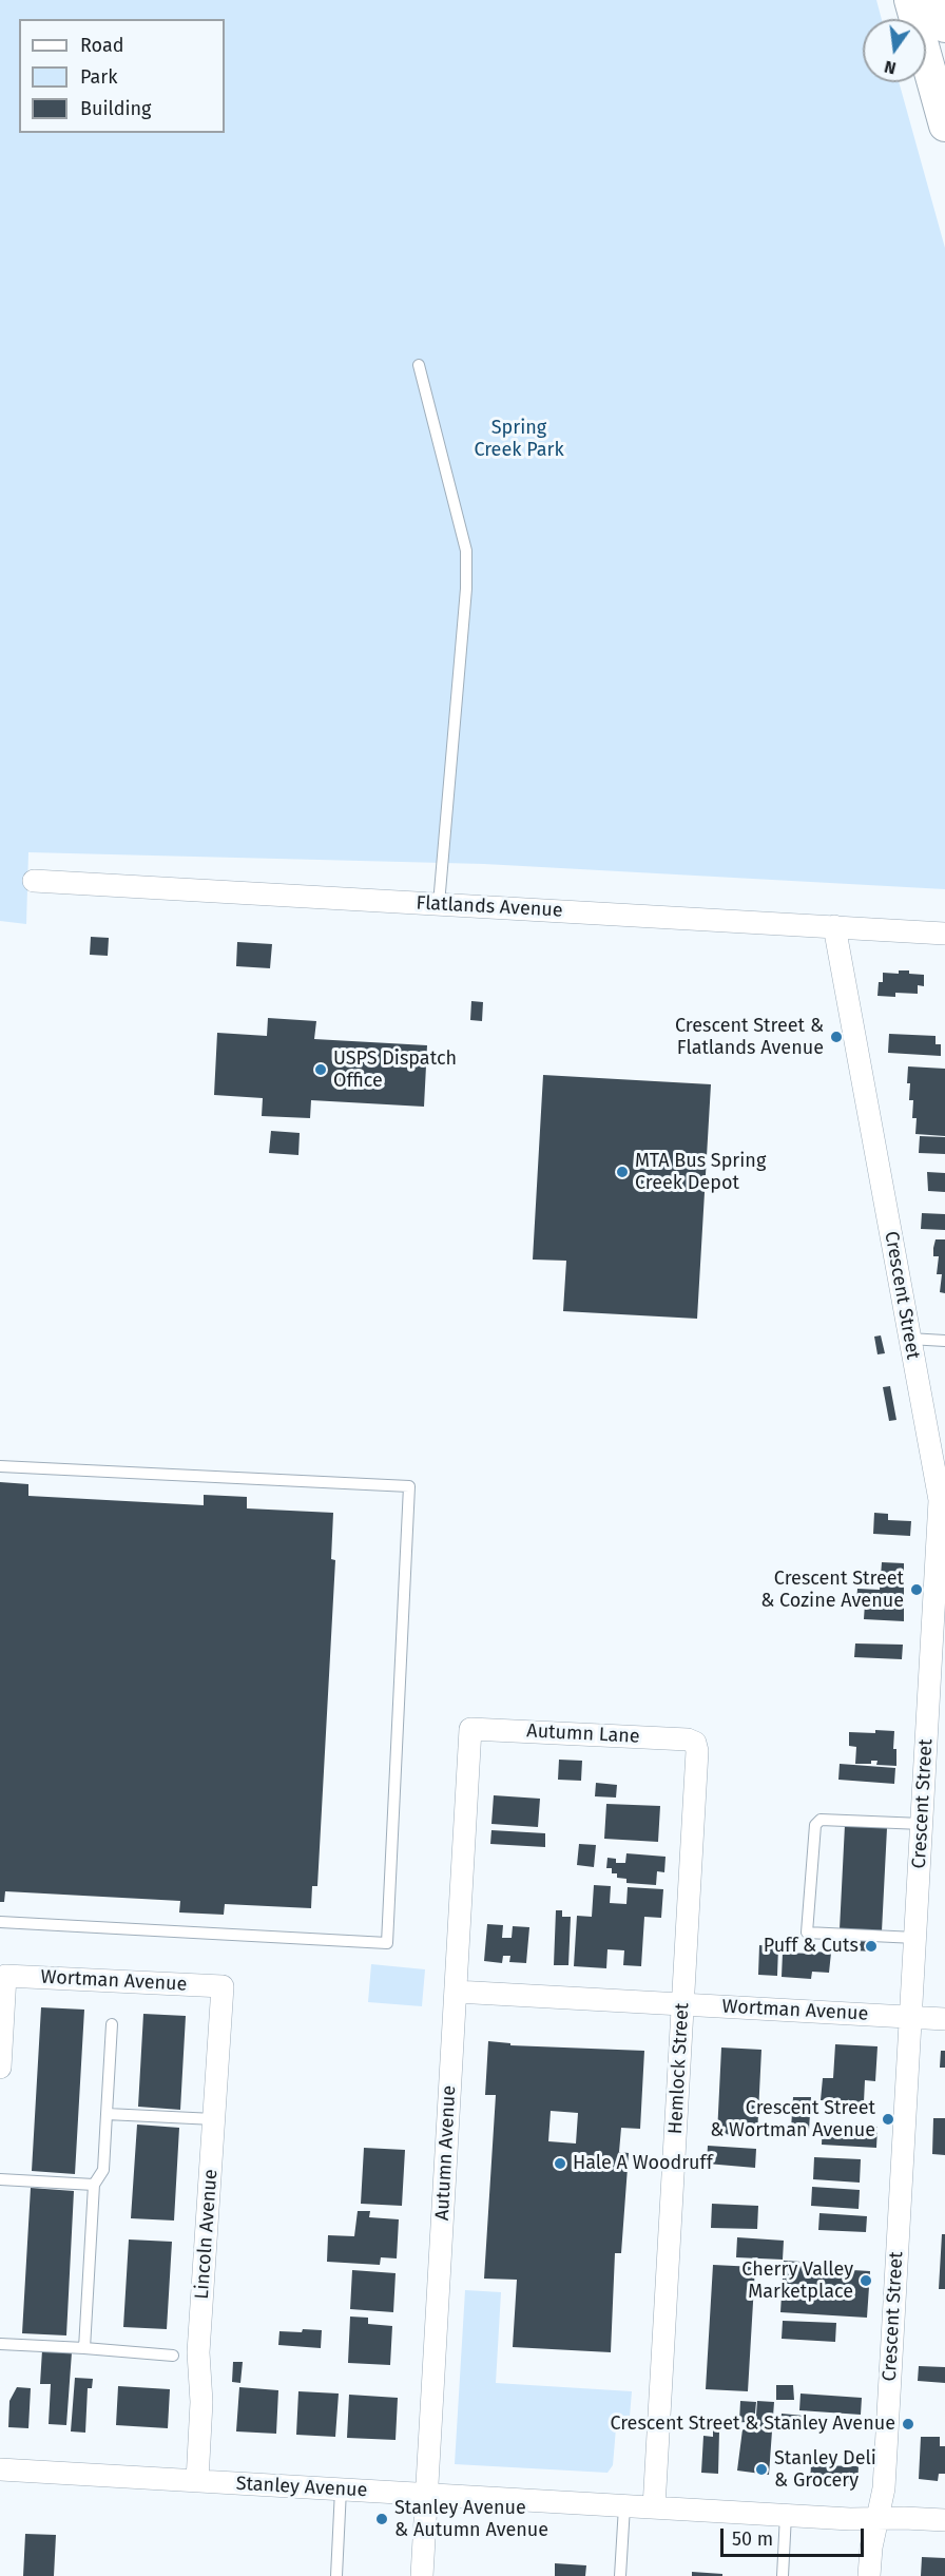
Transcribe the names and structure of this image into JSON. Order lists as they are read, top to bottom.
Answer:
{
  "streets": {
    "street": [
      "Flatlands Avenue",
      "Crescent Street",
      "Autumn Lane",
      "Wortman Avenue",
      "Hemlock Street",
      "Autumn Avenue",
      "Lincoln Avenue",
      "Stanley Avenue"
    ]
  },
  "crossings": [
    ["Flatlands Avenue", "Crescent Street"],
    ["Crescent Street", "Wortman Avenue"],
    ["Crescent Street", "Stanley Avenue"],
    ["Autumn Lane", "Hemlock Street"],
    ["Autumn Lane", "Autumn Avenue"],
    ["Wortman Avenue", "Hemlock Street"],
    ["Wortman Avenue", "Autumn Avenue"],
    ["Wortman Avenue", "Lincoln Avenue"],
    ["Hemlock Street", "Stanley Avenue"],
    ["Autumn Avenue", "Stanley Avenue"],
    ["Lincoln Avenue", "Stanley Avenue"]
  ],
  "parks": ["Spring Creek Park"],
  "places": [
    "Crescent Street & Flatlands Avenue",
    "USPS Dispatch Office",
    "MTA Bus Spring Creek Depot",
    "Crescent Street & Cozine Avenue",
    "Puff & Cuts",
    "Crescent Street & Wortman Avenue",
    "Hale A Woodruff",
    "Cherry Valley Marketplace",
    "Crescent Street & Stanley Avenue",
    "Stanley Deli & Grocery",
    "Stanley Avenue & Autumn Avenue"
  ],
  "legend": ["Road", "Park", "Building"],
  "scale_bar": "50 m",
  "north": "bottom"
}
